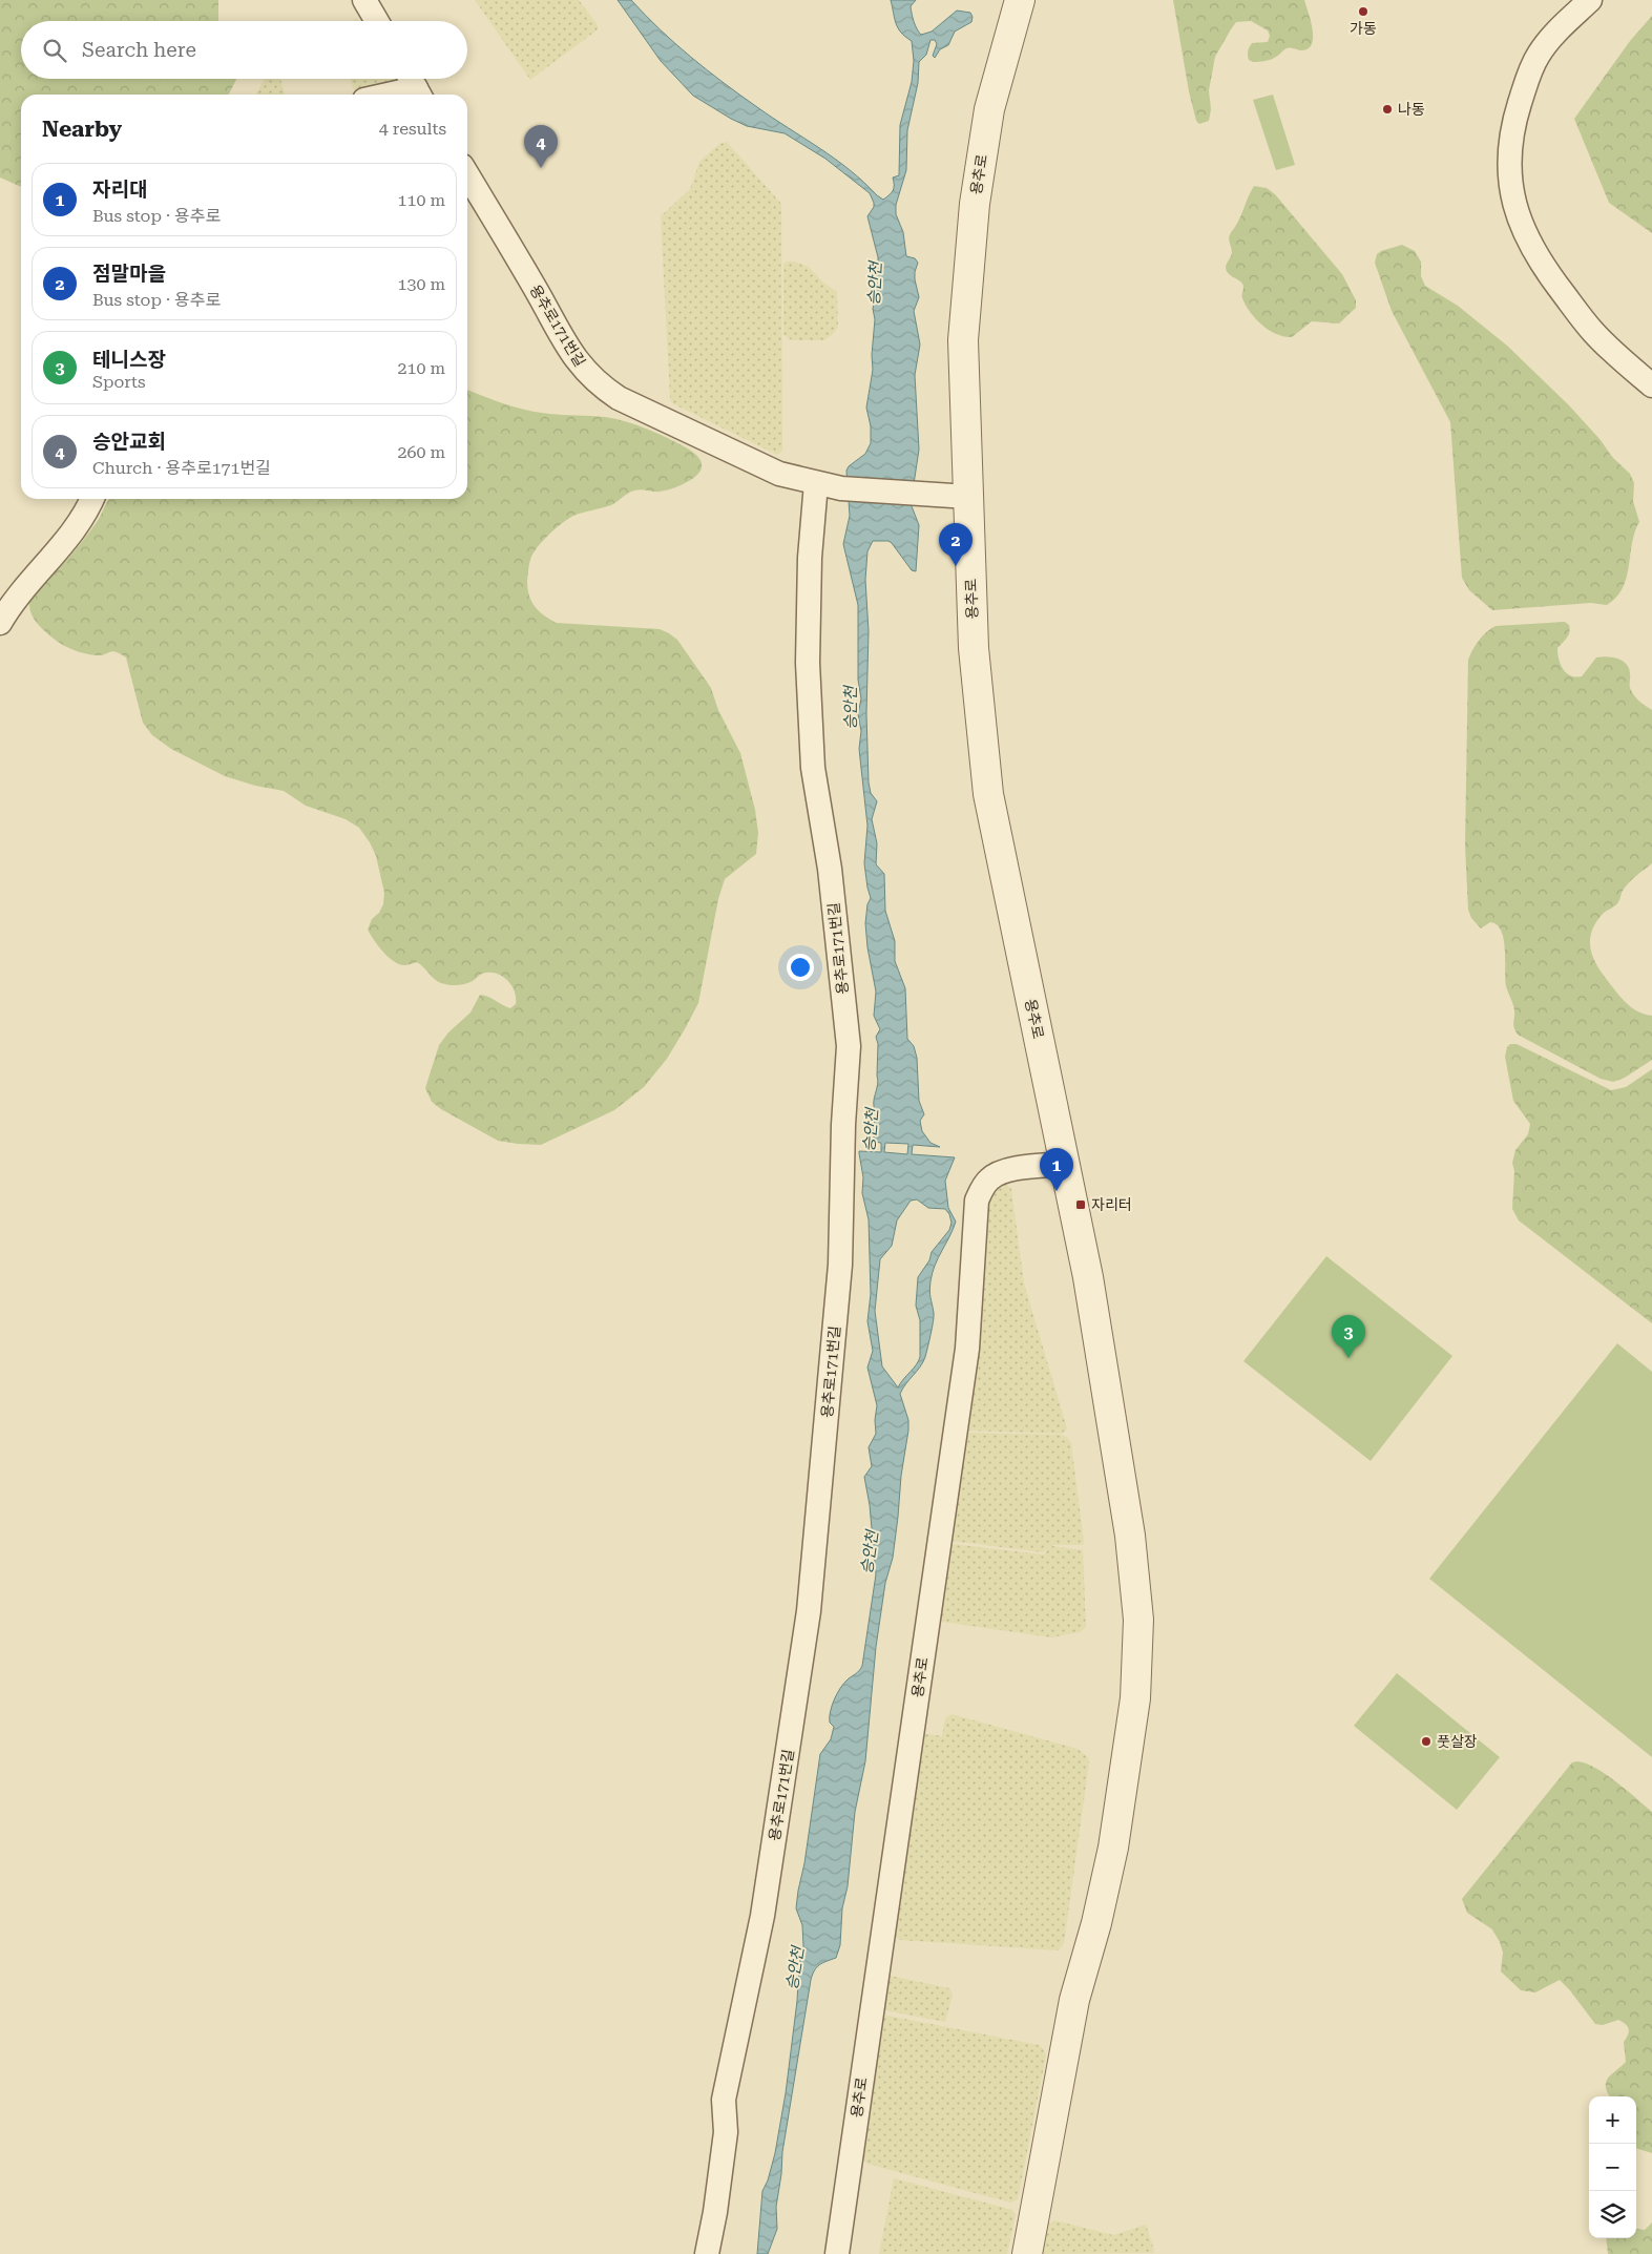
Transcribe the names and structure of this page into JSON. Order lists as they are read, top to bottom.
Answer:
{
  "streets": {
    "street": ["용추로", "용추로171번길"]
  },
  "crossings": [
    ["용추로", "용추로171번길"]
  ],
  "water": ["승안천"],
  "places": {
    "other": ["가동", "나동", "풋살장"],
    "transit": ["자리터"]
  },
  "page": {
    "search": "Search here",
    "heading": ["Nearby", "4 results"],
    "pins": [
      "4",
      "2",
      "1",
      "3"
    ],
    "list": [
      {
        "mark": "1",
        "name": "자리대",
        "note": "Bus stop · 용추로",
        "value": "110 m"
      },
      {
        "mark": "2",
        "name": "점말마을",
        "note": "Bus stop · 용추로",
        "value": "130 m"
      },
      {
        "mark": "3",
        "name": "테니스장",
        "note": "Sports",
        "value": "210 m"
      },
      {
        "mark": "4",
        "name": "승안교회",
        "note": "Church · 용추로171번길",
        "value": "260 m"
      }
    ],
    "map_buttons": ["+", "−"]
  }
}
